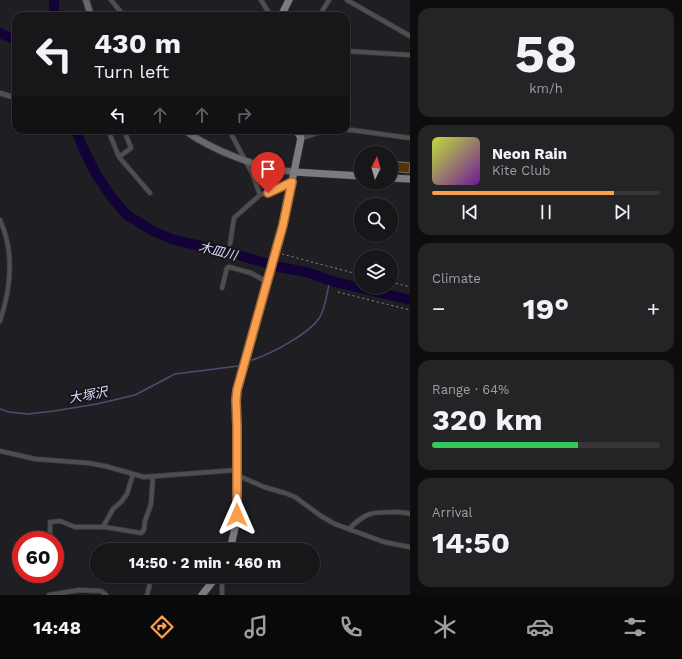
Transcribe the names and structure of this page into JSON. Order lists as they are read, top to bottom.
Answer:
{
  "water": ["木皿川", "大塚沢"],
  "north": "top",
  "page": {
    "tile": [
      ["58", "km/h"],
      "Climate",
      ["Range · 64%", "320 km"],
      ["Arrival", "14:50"]
    ],
    "turn": ["430 m", "Turn left"],
    "song": ["Neon Rain", "Kite Club"],
    "heat": ["−", "19°", "+"],
    "limit": "60",
    "trip": "14:50 · 2 min · 460 m",
    "tabs": "14:48"
  }
}
